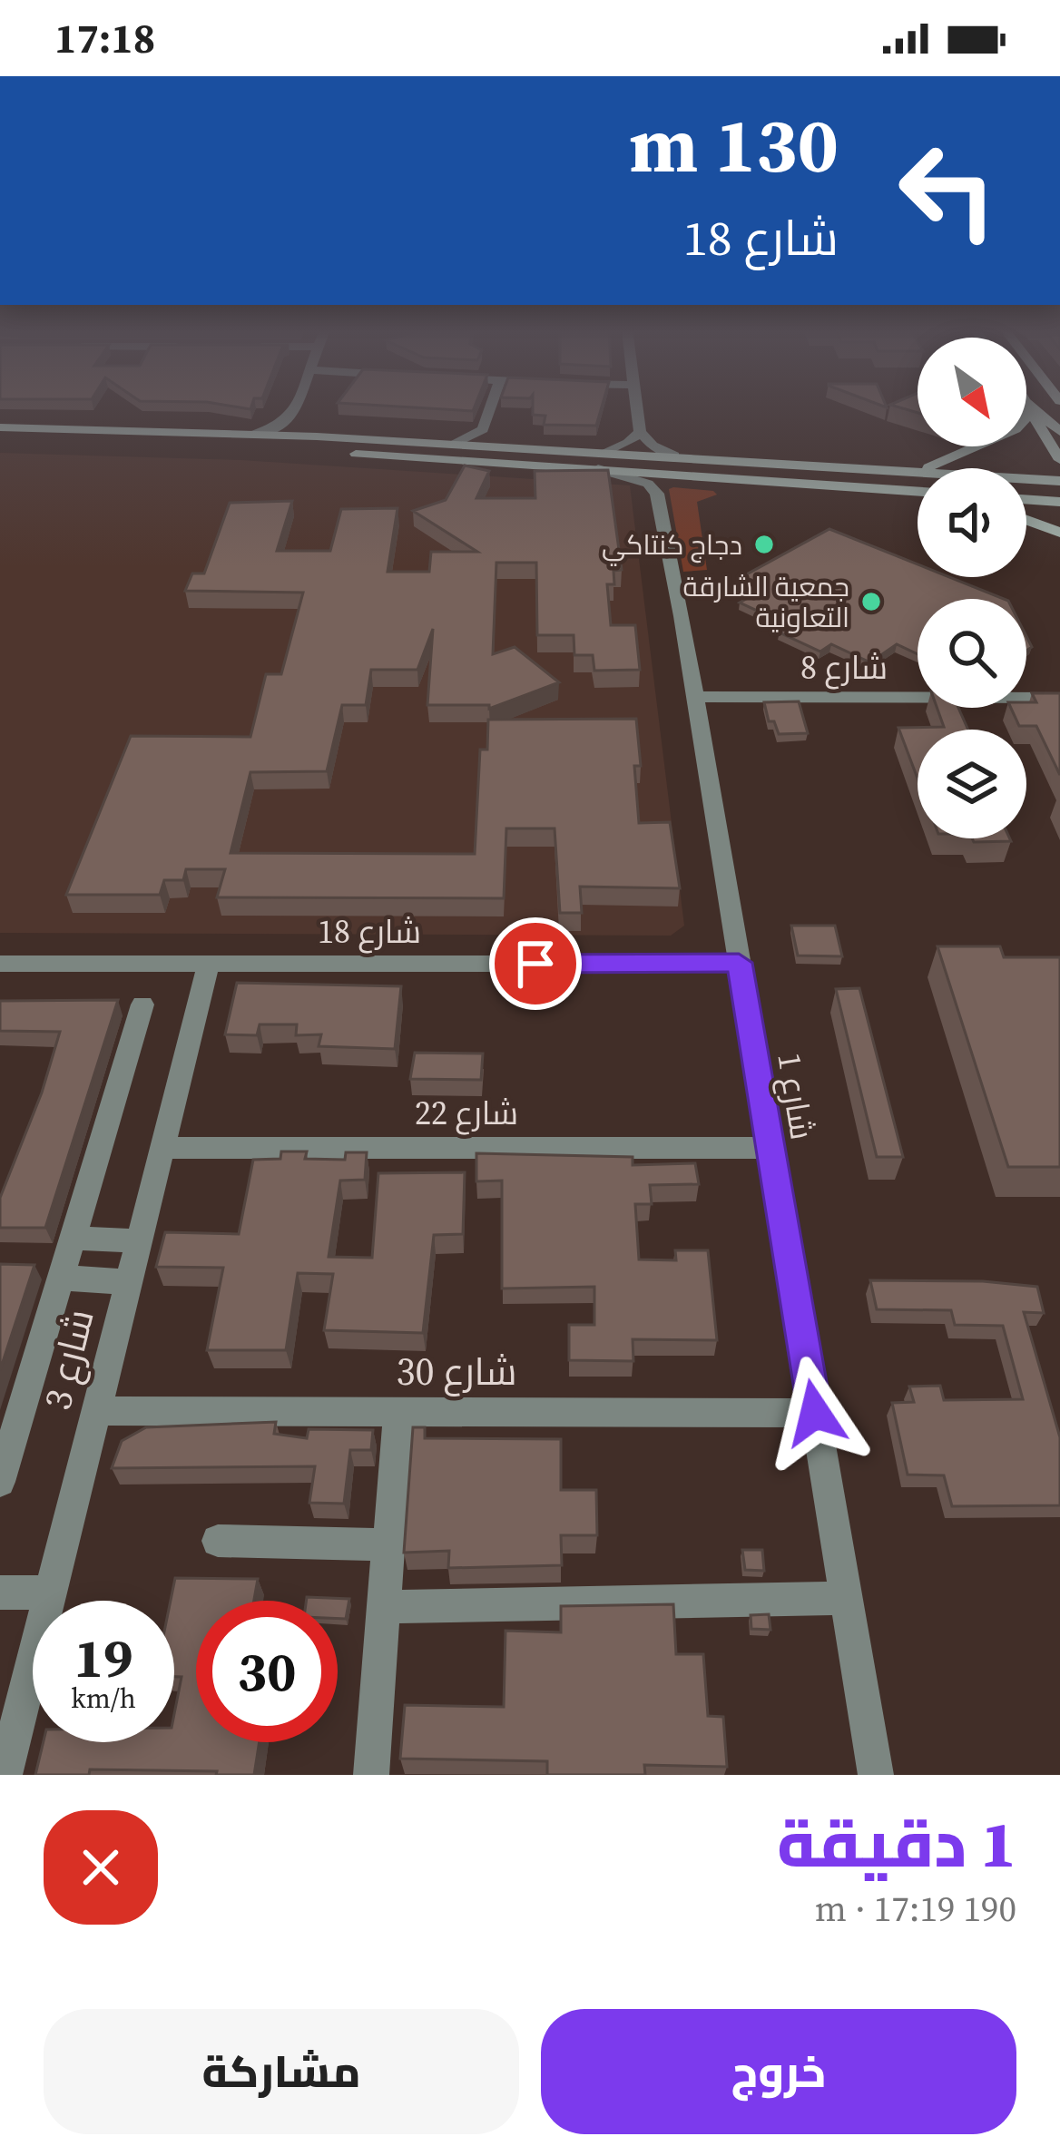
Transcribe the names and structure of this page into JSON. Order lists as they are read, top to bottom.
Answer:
{
  "streets": {
    "street": [
      "شارع 8",
      "شارع 18",
      "شارع 1",
      "شارع 22",
      "شارع 3",
      "شارع 30"
    ]
  },
  "crossings": [
    ["شارع 8", "شارع 1"],
    ["شارع 18", "شارع 1"],
    ["شارع 18", "شارع 3"],
    ["شارع 1", "شارع 22"],
    ["شارع 1", "شارع 30"],
    ["شارع 22", "شارع 3"],
    ["شارع 3", "شارع 30"]
  ],
  "places": ["دجاج كنتاكي", "جمعية الشارقة التعاونية"],
  "north": "bottom right",
  "page": {
    "status": "17:18",
    "turn": ["130 m", "شارع 18"],
    "speed": "19 km/h",
    "limit": "30",
    "heading": ["1 دقيقة", "190 m · 17:19"],
    "buttons": ["خروج", "مشاركة"]
  }
}
